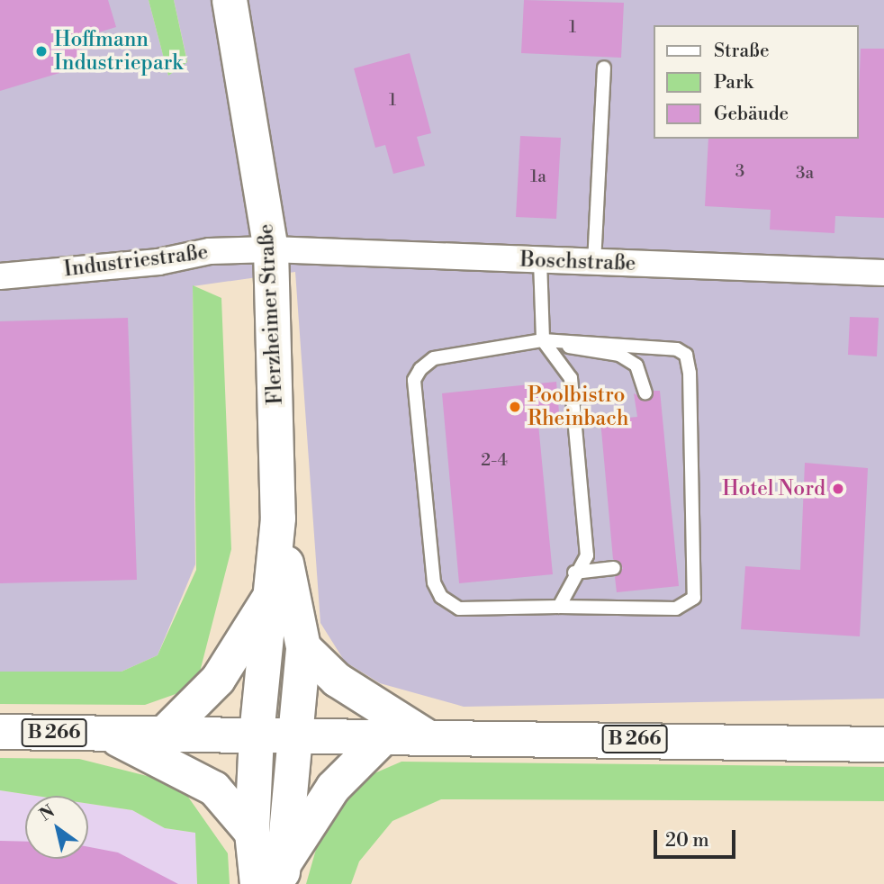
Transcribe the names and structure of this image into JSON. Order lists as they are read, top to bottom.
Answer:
{
  "streets": {
    "main road": ["Flerzheimer Straße", "B 266"],
    "street": ["Industriestraße", "Boschstraße"]
  },
  "crossings": [
    ["Industriestraße", "Boschstraße"],
    ["Industriestraße", "Flerzheimer Straße"],
    ["Boschstraße", "Flerzheimer Straße"],
    ["Flerzheimer Straße", "B 266"]
  ],
  "places": ["Hoffmann Industriepark", "Poolbistro Rheinbach", "Hotel Nord"],
  "house_numbers": [
    "1",
    "1",
    "3",
    "3a",
    "1a",
    "2-4"
  ],
  "legend": ["Straße", "Park", "Gebäude"],
  "scale_bar": "20 m",
  "north": "top left"
}
